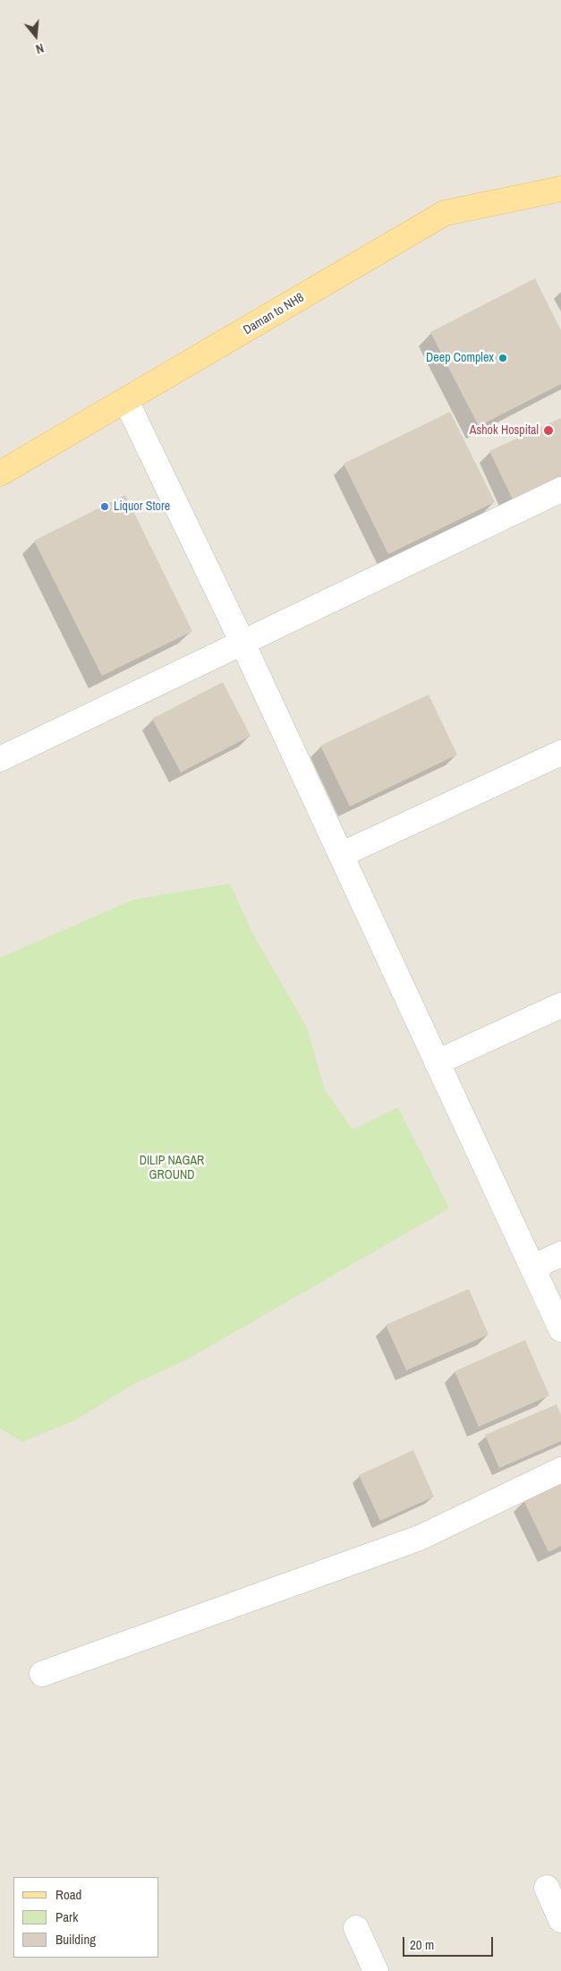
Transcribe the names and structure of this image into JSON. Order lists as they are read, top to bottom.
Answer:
{
  "streets": {
    "main road": ["Daman to NH8"]
  },
  "parks": ["DILIP NAGAR GROUND"],
  "places": ["Deep Complex", "Ashok Hospital", "Liquor Store"],
  "legend": ["Road", "Park", "Building"],
  "scale_bar": "20 m",
  "north": "bottom"
}
